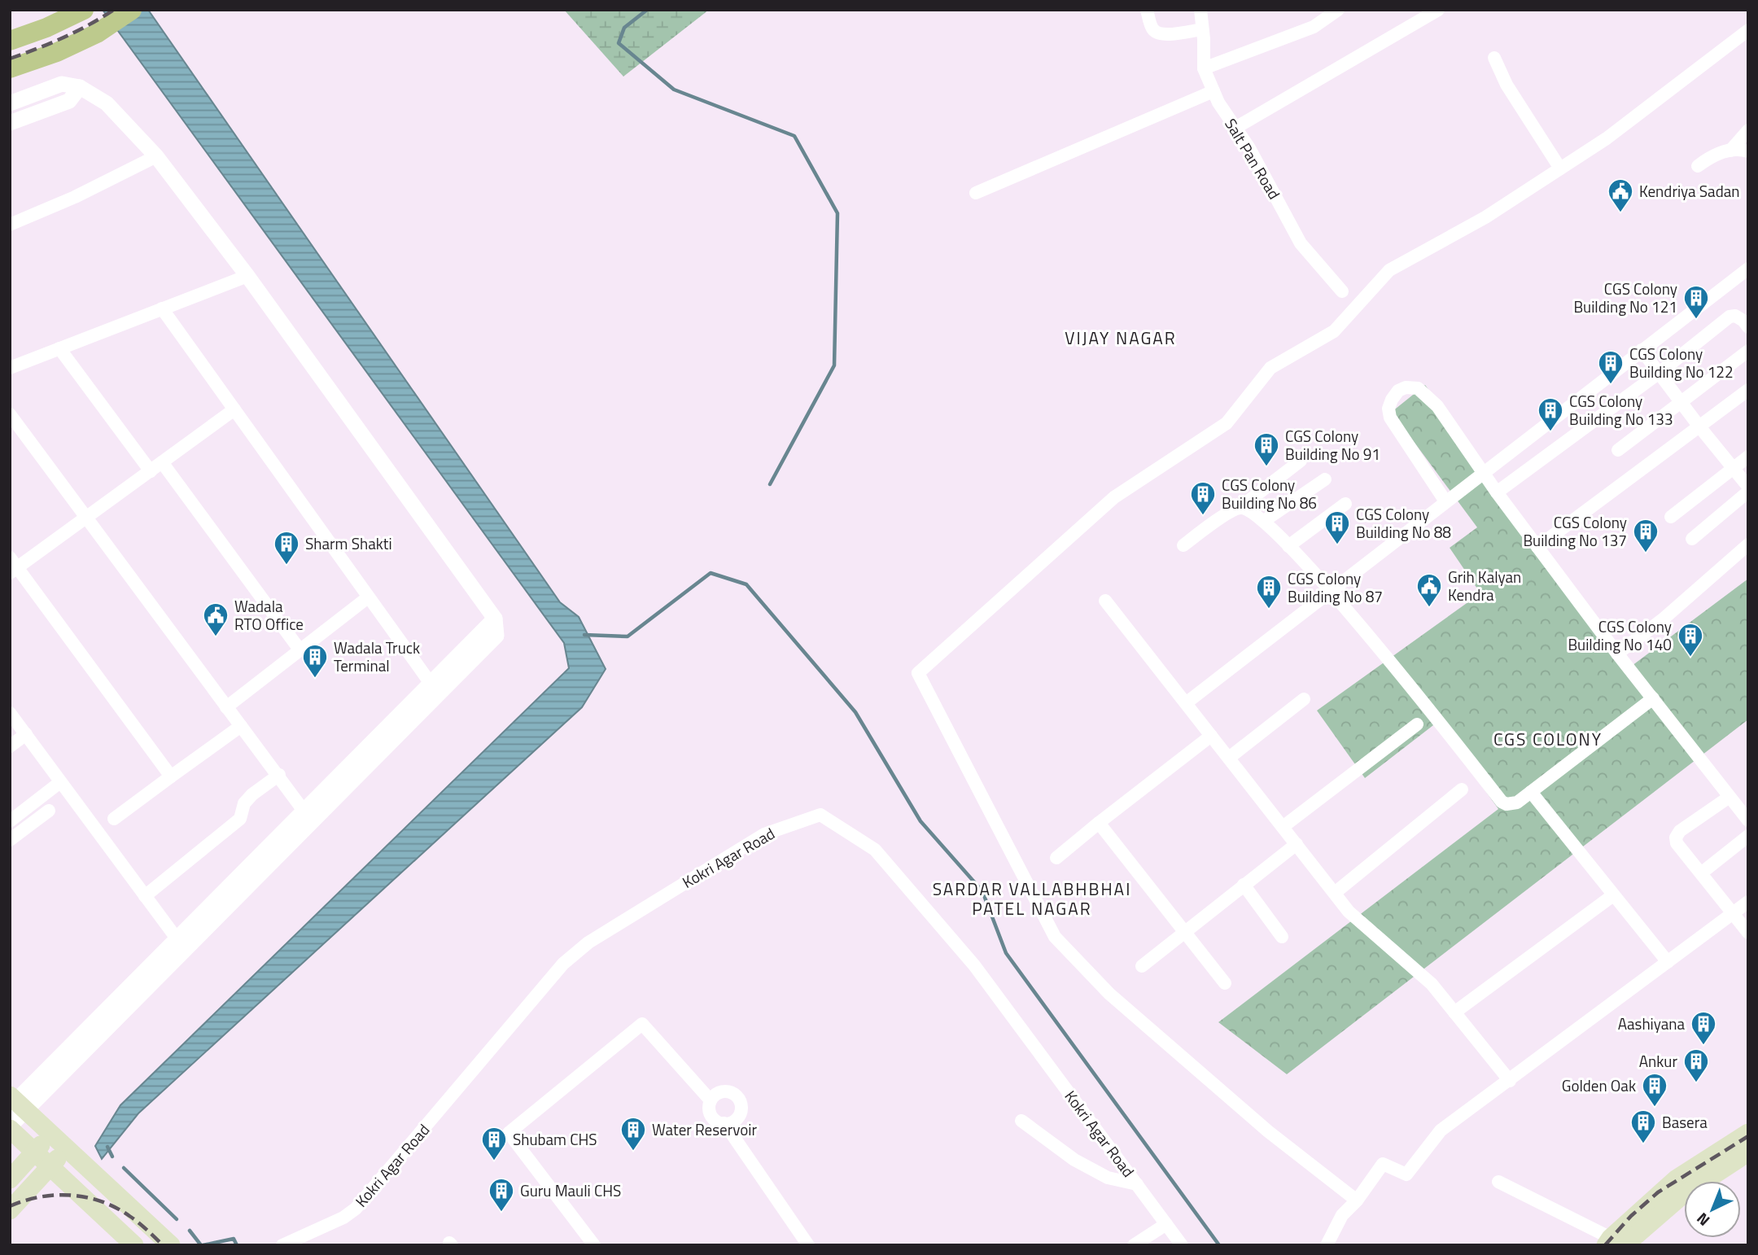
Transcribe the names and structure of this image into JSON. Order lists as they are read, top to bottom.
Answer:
{
  "streets": {
    "street": ["Salt Pan Road", "Kokri Agar Road"]
  },
  "districts": ["VIJAY NAGAR", "CGS COLONY", "SARDAR VALLABHBHAI PATEL NAGAR"],
  "places": {
    "public building": ["Kendriya Sadan", "Grih Kalyan Kendra", "Wadala RTO Office"],
    "building": [
      "CGS Colony Building No 121",
      "CGS Colony Building No 122",
      "CGS Colony Building No 133",
      "CGS Colony Building No 91",
      "CGS Colony Building No 86",
      "CGS Colony Building No 88",
      "CGS Colony Building No 137",
      "Sharm Shakti",
      "CGS Colony Building No 87",
      "CGS Colony Building No 140",
      "Wadala Truck Terminal",
      "Aashiyana",
      "Ankur",
      "Golden Oak",
      "Basera",
      "Water Reservoir",
      "Shubam CHS",
      "Guru Mauli CHS"
    ]
  },
  "north": "bottom left"
}
